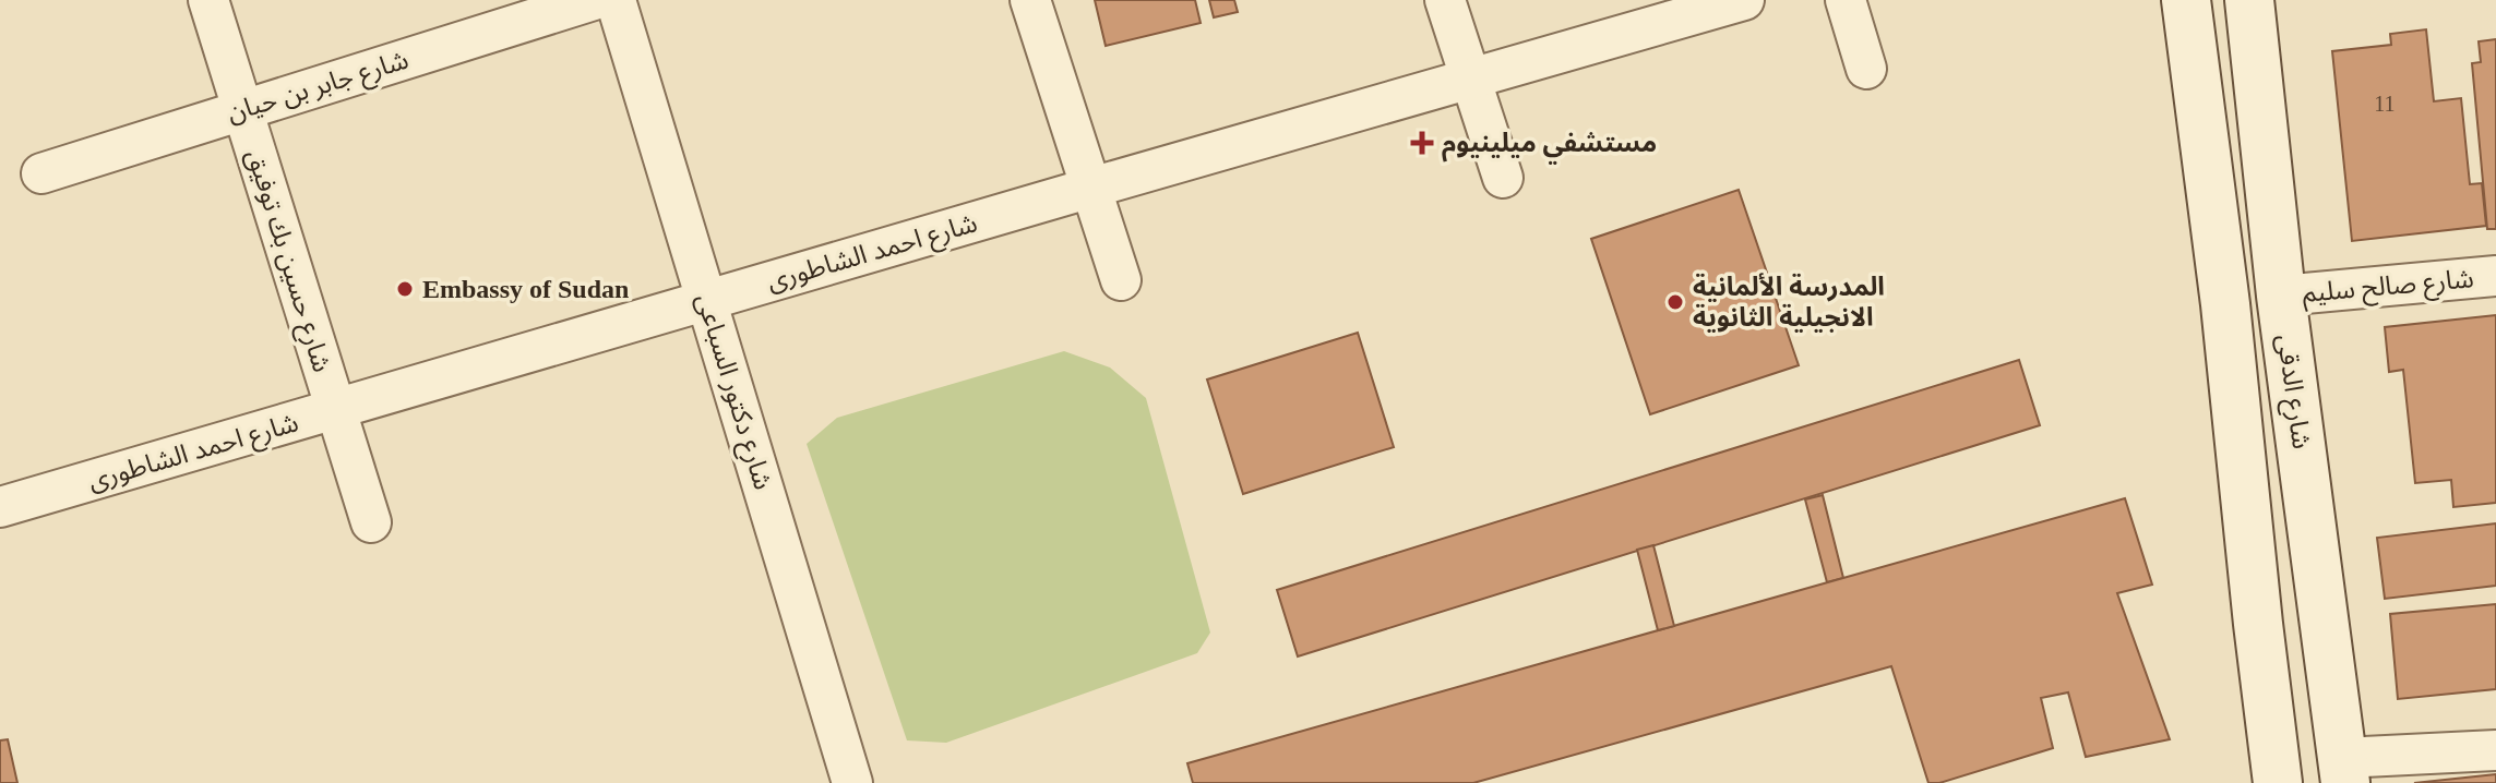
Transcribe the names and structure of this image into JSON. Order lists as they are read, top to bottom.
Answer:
{
  "streets": {
    "main road": ["شارع الدقى"],
    "street": [
      "شارع جابر بن حيان",
      "شارع احمد الشاطورى",
      "شارع حسين بك توفيق",
      "شارع صالح سليم",
      "شارع دكتور السباعى"
    ]
  },
  "crossings": [
    ["شارع جابر بن حيان", "شارع حسين بك توفيق"],
    ["شارع احمد الشاطورى", "شارع حسين بك توفيق"],
    ["شارع احمد الشاطورى", "شارع دكتور السباعى"],
    ["شارع صالح سليم", "شارع الدقى"]
  ],
  "places": {
    "health": ["مستشفي ميلينيوم"],
    "other": ["Embassy of Sudan", "المدرسة الألمانية الانجيلية الثانوية"]
  },
  "house_numbers": ["11"]
}
